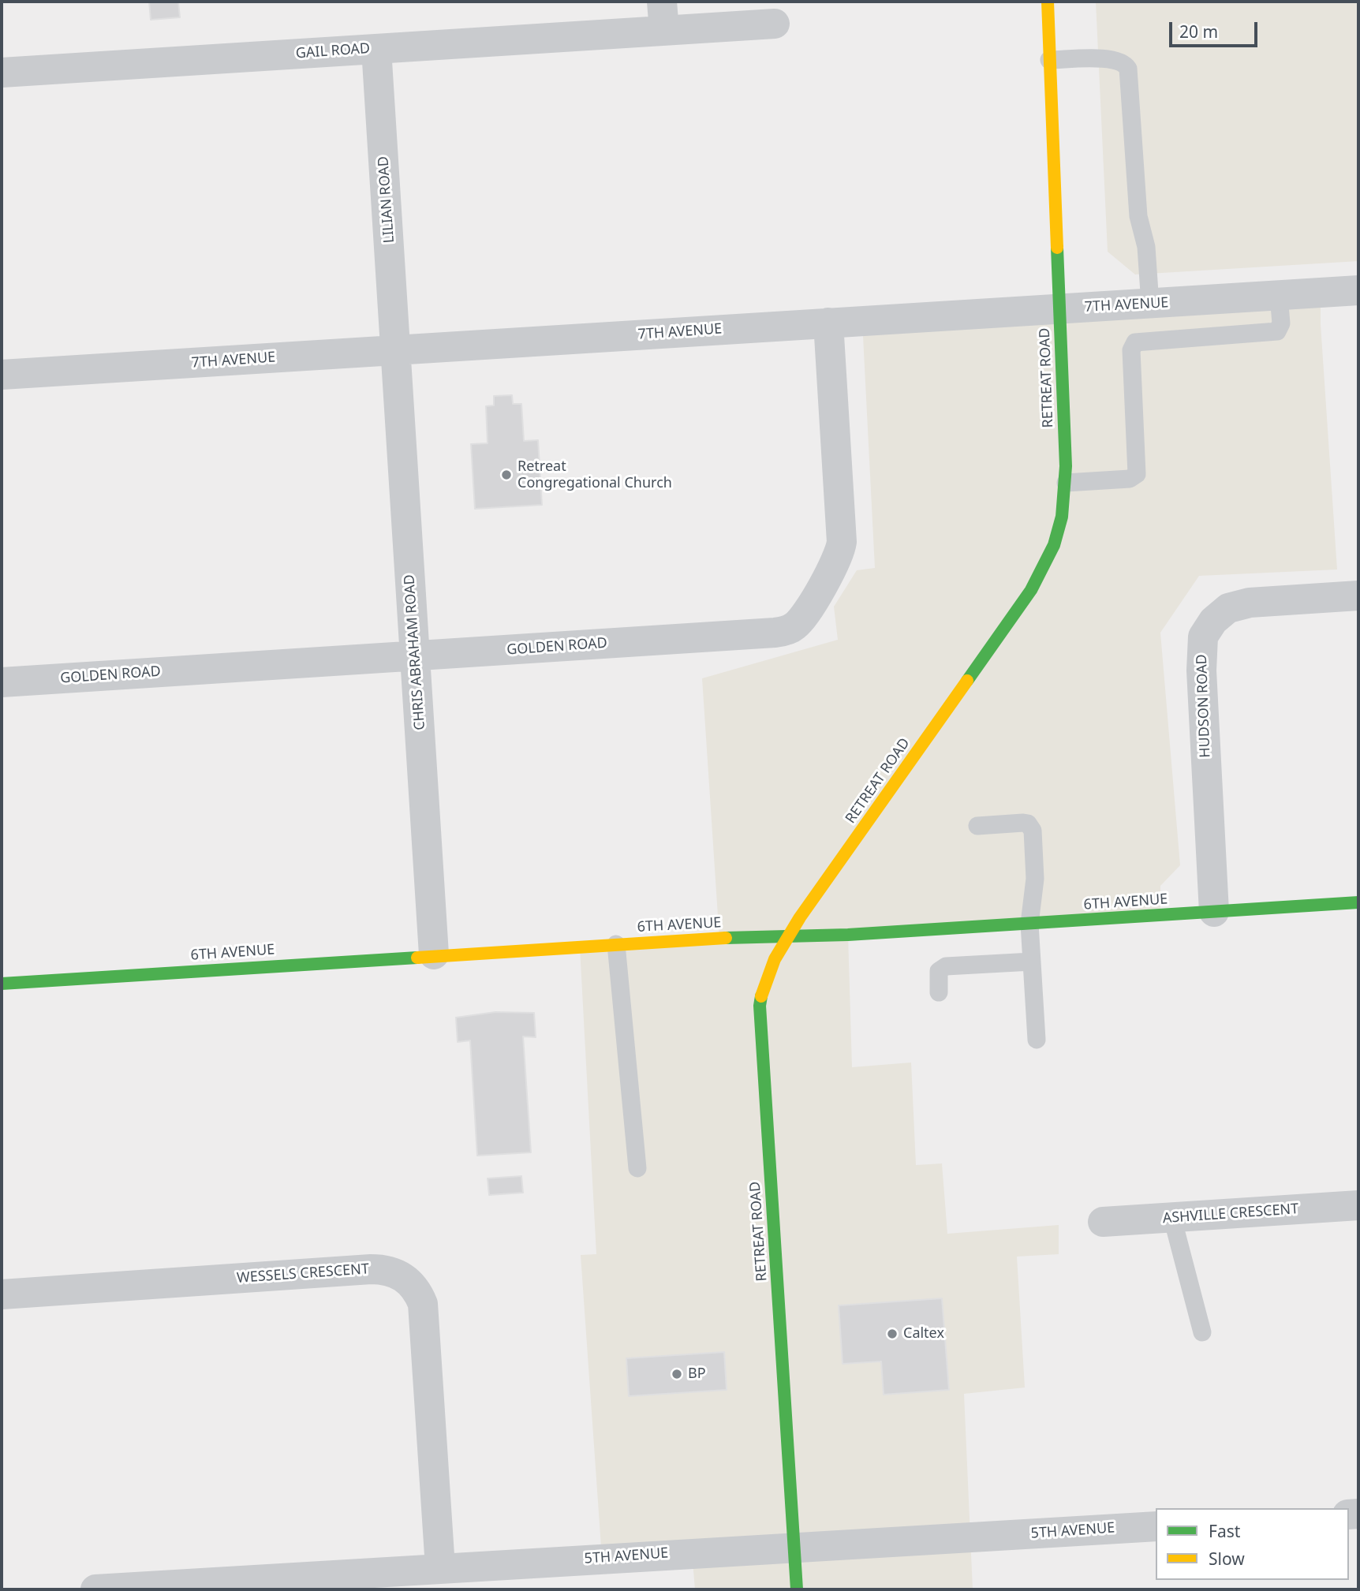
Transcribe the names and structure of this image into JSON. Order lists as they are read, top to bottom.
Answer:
{
  "streets": {
    "main road": ["RETREAT ROAD", "6TH AVENUE"],
    "street": [
      "GAIL ROAD",
      "LILIAN ROAD",
      "7TH AVENUE",
      "GOLDEN ROAD",
      "CHRIS ABRAHAM ROAD",
      "HUDSON ROAD",
      "ASHVILLE CRESCENT",
      "WESSELS CRESCENT",
      "5TH AVENUE"
    ]
  },
  "crossings": [
    ["GAIL ROAD", "LILIAN ROAD"],
    ["LILIAN ROAD", "7TH AVENUE"],
    ["LILIAN ROAD", "CHRIS ABRAHAM ROAD"],
    ["7TH AVENUE", "RETREAT ROAD"],
    ["7TH AVENUE", "GOLDEN ROAD"],
    ["7TH AVENUE", "CHRIS ABRAHAM ROAD"],
    ["RETREAT ROAD", "6TH AVENUE"],
    ["RETREAT ROAD", "5TH AVENUE"],
    ["GOLDEN ROAD", "CHRIS ABRAHAM ROAD"],
    ["CHRIS ABRAHAM ROAD", "6TH AVENUE"],
    ["HUDSON ROAD", "6TH AVENUE"],
    ["WESSELS CRESCENT", "5TH AVENUE"]
  ],
  "places": ["Retreat Congregational Church", "Caltex", "BP"],
  "legend": ["Fast", "Slow"],
  "scale_bar": "20 m"
}
